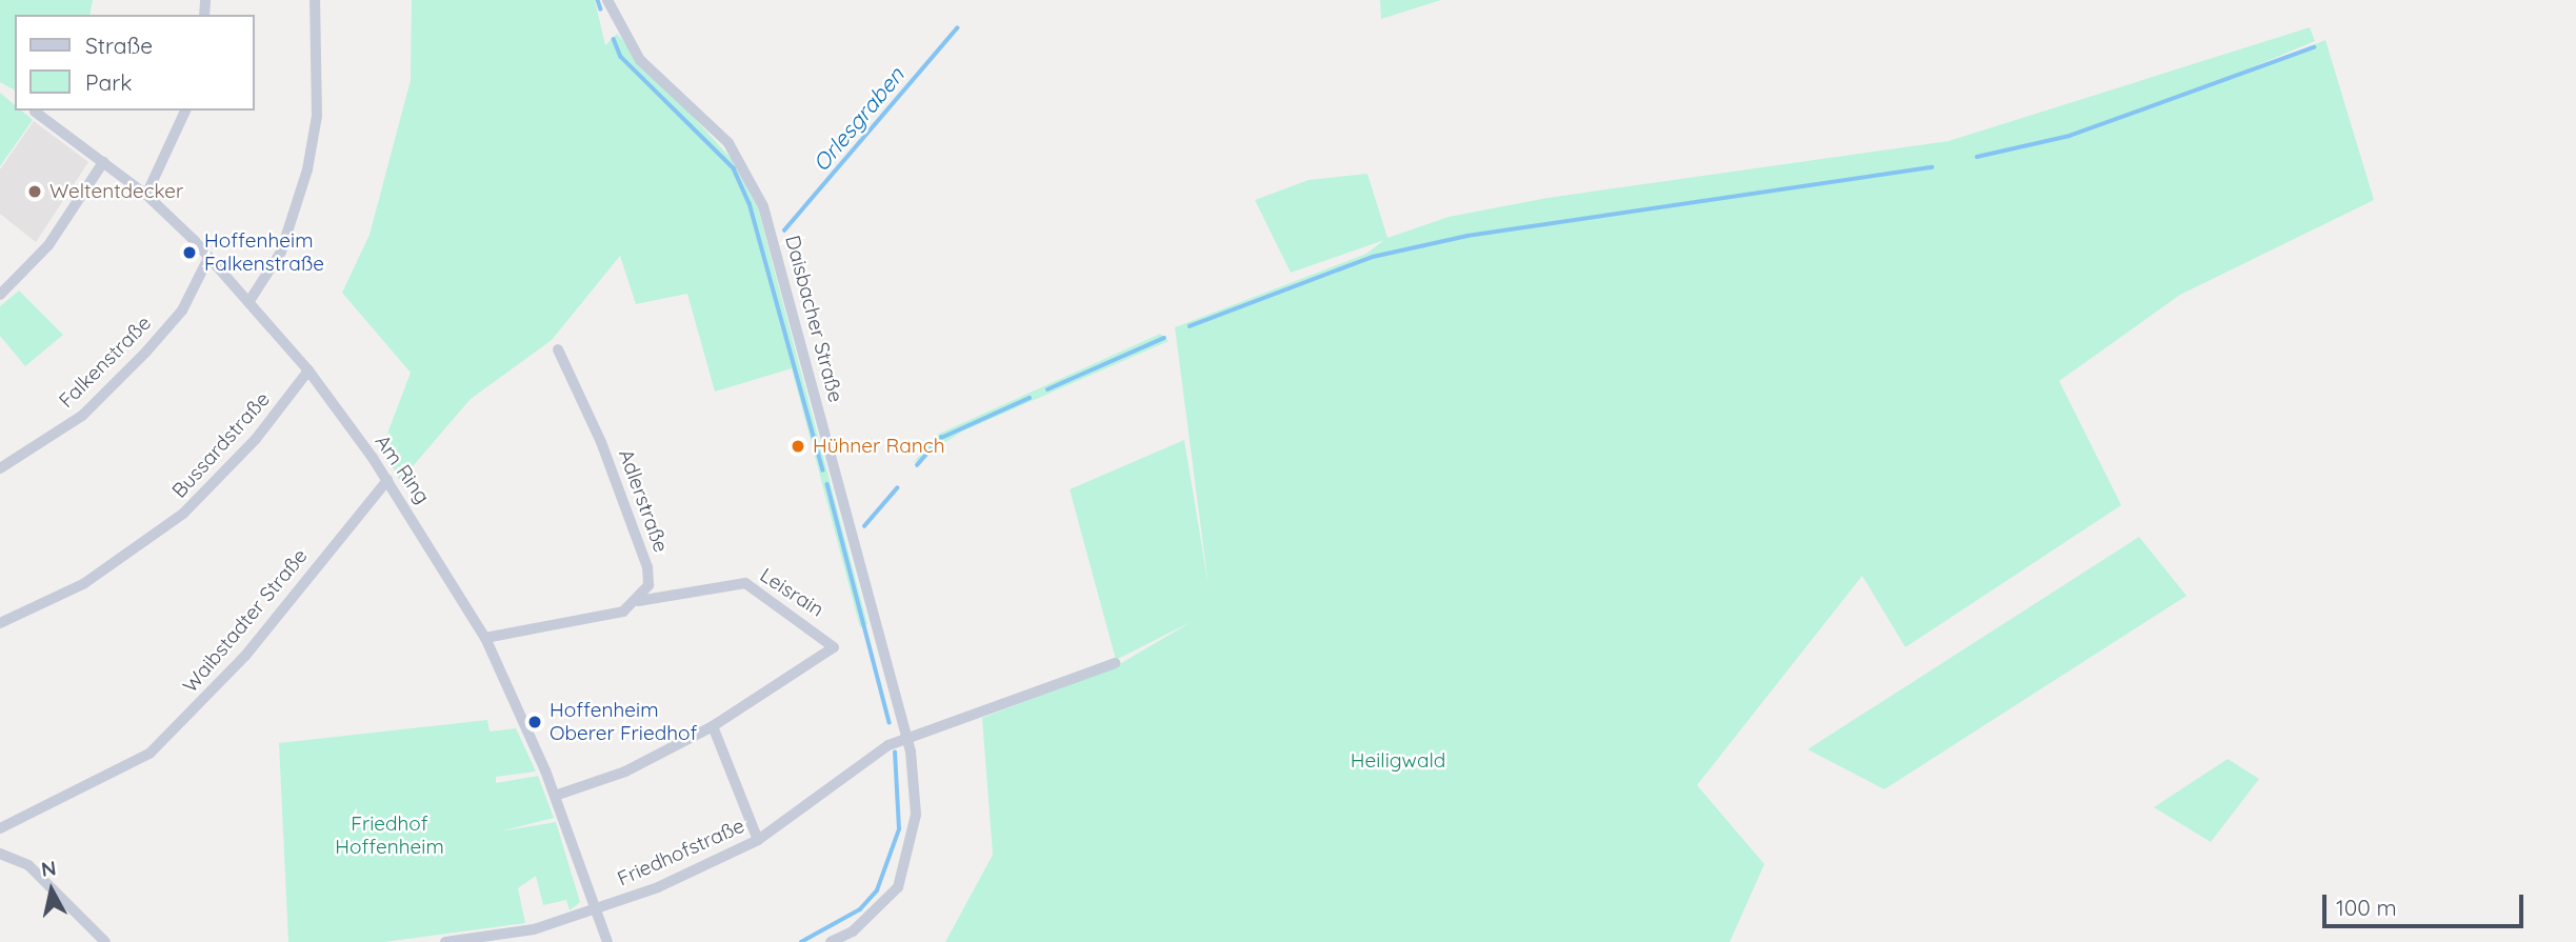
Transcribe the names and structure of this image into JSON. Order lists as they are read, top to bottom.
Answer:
{
  "streets": {
    "street": [
      "Daisbacher Straße",
      "Falkenstraße",
      "Bussardstraße",
      "Am Ring",
      "Adlerstraße",
      "Leisrain",
      "Waibstadter Straße",
      "Friedhofstraße"
    ]
  },
  "crossings": [
    ["Daisbacher Straße", "Friedhofstraße"],
    ["Falkenstraße", "Am Ring"],
    ["Bussardstraße", "Am Ring"],
    ["Am Ring", "Waibstadter Straße"],
    ["Am Ring", "Friedhofstraße"],
    ["Adlerstraße", "Leisrain"]
  ],
  "water": ["Orlesgraben"],
  "parks": ["Heiligwald", "Friedhof Hoffenheim"],
  "places": [
    "Weltentdecker",
    "Hoffenheim Falkenstraße",
    "Hühner Ranch",
    "Hoffenheim Oberer Friedhof"
  ],
  "legend": ["Straße", "Park"],
  "scale_bar": "100 m",
  "north": "top"
}
